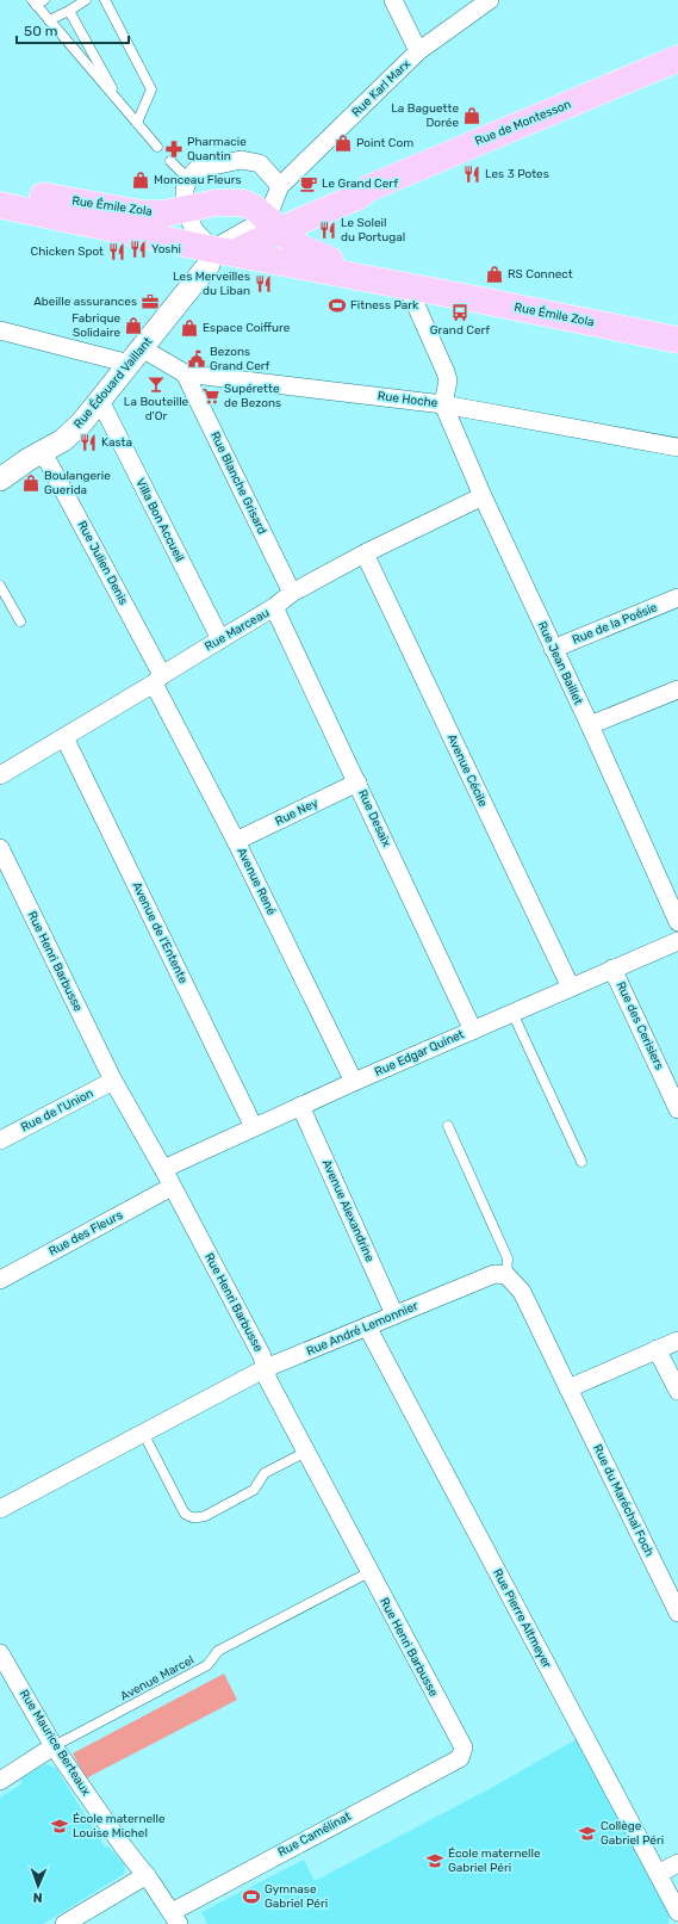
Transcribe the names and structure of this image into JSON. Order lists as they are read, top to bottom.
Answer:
{
  "streets": {
    "main road": ["Rue de Montesson", "Rue Émile Zola"],
    "street": [
      "Rue Karl Marx",
      "Rue Édouard Vaillant",
      "Rue Hoche",
      "Rue Blanche Grisard",
      "Villa Bon Accueil",
      "Rue Julien Denis",
      "Rue de la Poésie",
      "Rue Marceau",
      "Rue Jean Baillet",
      "Avenue Cécile",
      "Rue Ney",
      "Rue Desaix",
      "Avenue René",
      "Avenue de l'Entente",
      "Rue Henri Barbusse",
      "Rue des Cerisiers",
      "Rue Edgar Quinet",
      "Rue de l'Union",
      "Avenue Alexandrine",
      "Rue des Fleurs",
      "Rue André Lemonnier",
      "Rue du Maréchal Foch",
      "Rue Pierre Altmeyer",
      "Rue Maurice Berteaux",
      "Rue Camélinat"
    ],
    "lane": ["Avenue Marcel"]
  },
  "crossings": [
    ["Rue de Montesson", "Rue Émile Zola"],
    ["Rue de Montesson", "Rue Édouard Vaillant"],
    ["Rue Émile Zola", "Rue Édouard Vaillant"],
    ["Rue Édouard Vaillant", "Rue Hoche"],
    ["Rue Édouard Vaillant", "Villa Bon Accueil"],
    ["Rue Édouard Vaillant", "Rue Julien Denis"],
    ["Rue Hoche", "Rue Blanche Grisard"],
    ["Rue Hoche", "Rue Jean Baillet"],
    ["Rue Blanche Grisard", "Rue Marceau"],
    ["Villa Bon Accueil", "Rue Marceau"],
    ["Rue Julien Denis", "Rue Marceau"],
    ["Rue Julien Denis", "Avenue René"],
    ["Rue de la Poésie", "Rue Jean Baillet"],
    ["Rue Marceau", "Rue Jean Baillet"],
    ["Rue Marceau", "Avenue Cécile"],
    ["Rue Marceau", "Rue Desaix"],
    ["Rue Marceau", "Avenue René"],
    ["Rue Marceau", "Avenue de l'Entente"],
    ["Avenue Cécile", "Rue Edgar Quinet"],
    ["Rue Ney", "Rue Desaix"],
    ["Rue Ney", "Avenue René"],
    ["Rue Desaix", "Rue Edgar Quinet"],
    ["Avenue René", "Rue Edgar Quinet"],
    ["Avenue de l'Entente", "Rue Edgar Quinet"],
    ["Rue Henri Barbusse", "Rue Edgar Quinet"],
    ["Rue Henri Barbusse", "Rue de l'Union"],
    ["Rue Henri Barbusse", "Rue des Fleurs"],
    ["Rue Henri Barbusse", "Rue André Lemonnier"],
    ["Rue Henri Barbusse", "Avenue Marcel"],
    ["Rue Henri Barbusse", "Rue Camélinat"],
    ["Rue des Cerisiers", "Rue Edgar Quinet"],
    ["Rue Edgar Quinet", "Avenue Alexandrine"],
    ["Avenue Alexandrine", "Rue André Lemonnier"],
    ["Rue André Lemonnier", "Rue Pierre Altmeyer"],
    ["Avenue Marcel", "Rue Maurice Berteaux"],
    ["Rue Maurice Berteaux", "Rue Camélinat"]
  ],
  "places": {
    "shop": [
      "La Baguette Dorée",
      "Point Com",
      "Monceau Fleurs",
      "RS Connect",
      "Fabrique Solidaire",
      "Espace Coiffure",
      "Boulangerie Guerida"
    ],
    "pharmacy": ["Pharmacie Quantin"],
    "restaurant": [
      "Les 3 Potes",
      "Le Soleil du Portugal",
      "Yoshi",
      "Chicken Spot",
      "Les Merveilles du Liban",
      "Kasta"
    ],
    "cafe": ["Le Grand Cerf"],
    "office": ["Abeille assurances"],
    "sports": ["Fitness Park", "Gymnase Gabriel Péri"],
    "bus stop": ["Grand Cerf"],
    "public building": ["Bezons Grand Cerf"],
    "bar": ["La Bouteille d'Or"],
    "supermarket": ["Supérette de Bezons"],
    "school or university": ["École maternelle Louise Michel", "Collège Gabriel Péri", "École maternelle Gabriel Péri"]
  },
  "scale_bar": "50 m",
  "north": "bottom"
}
